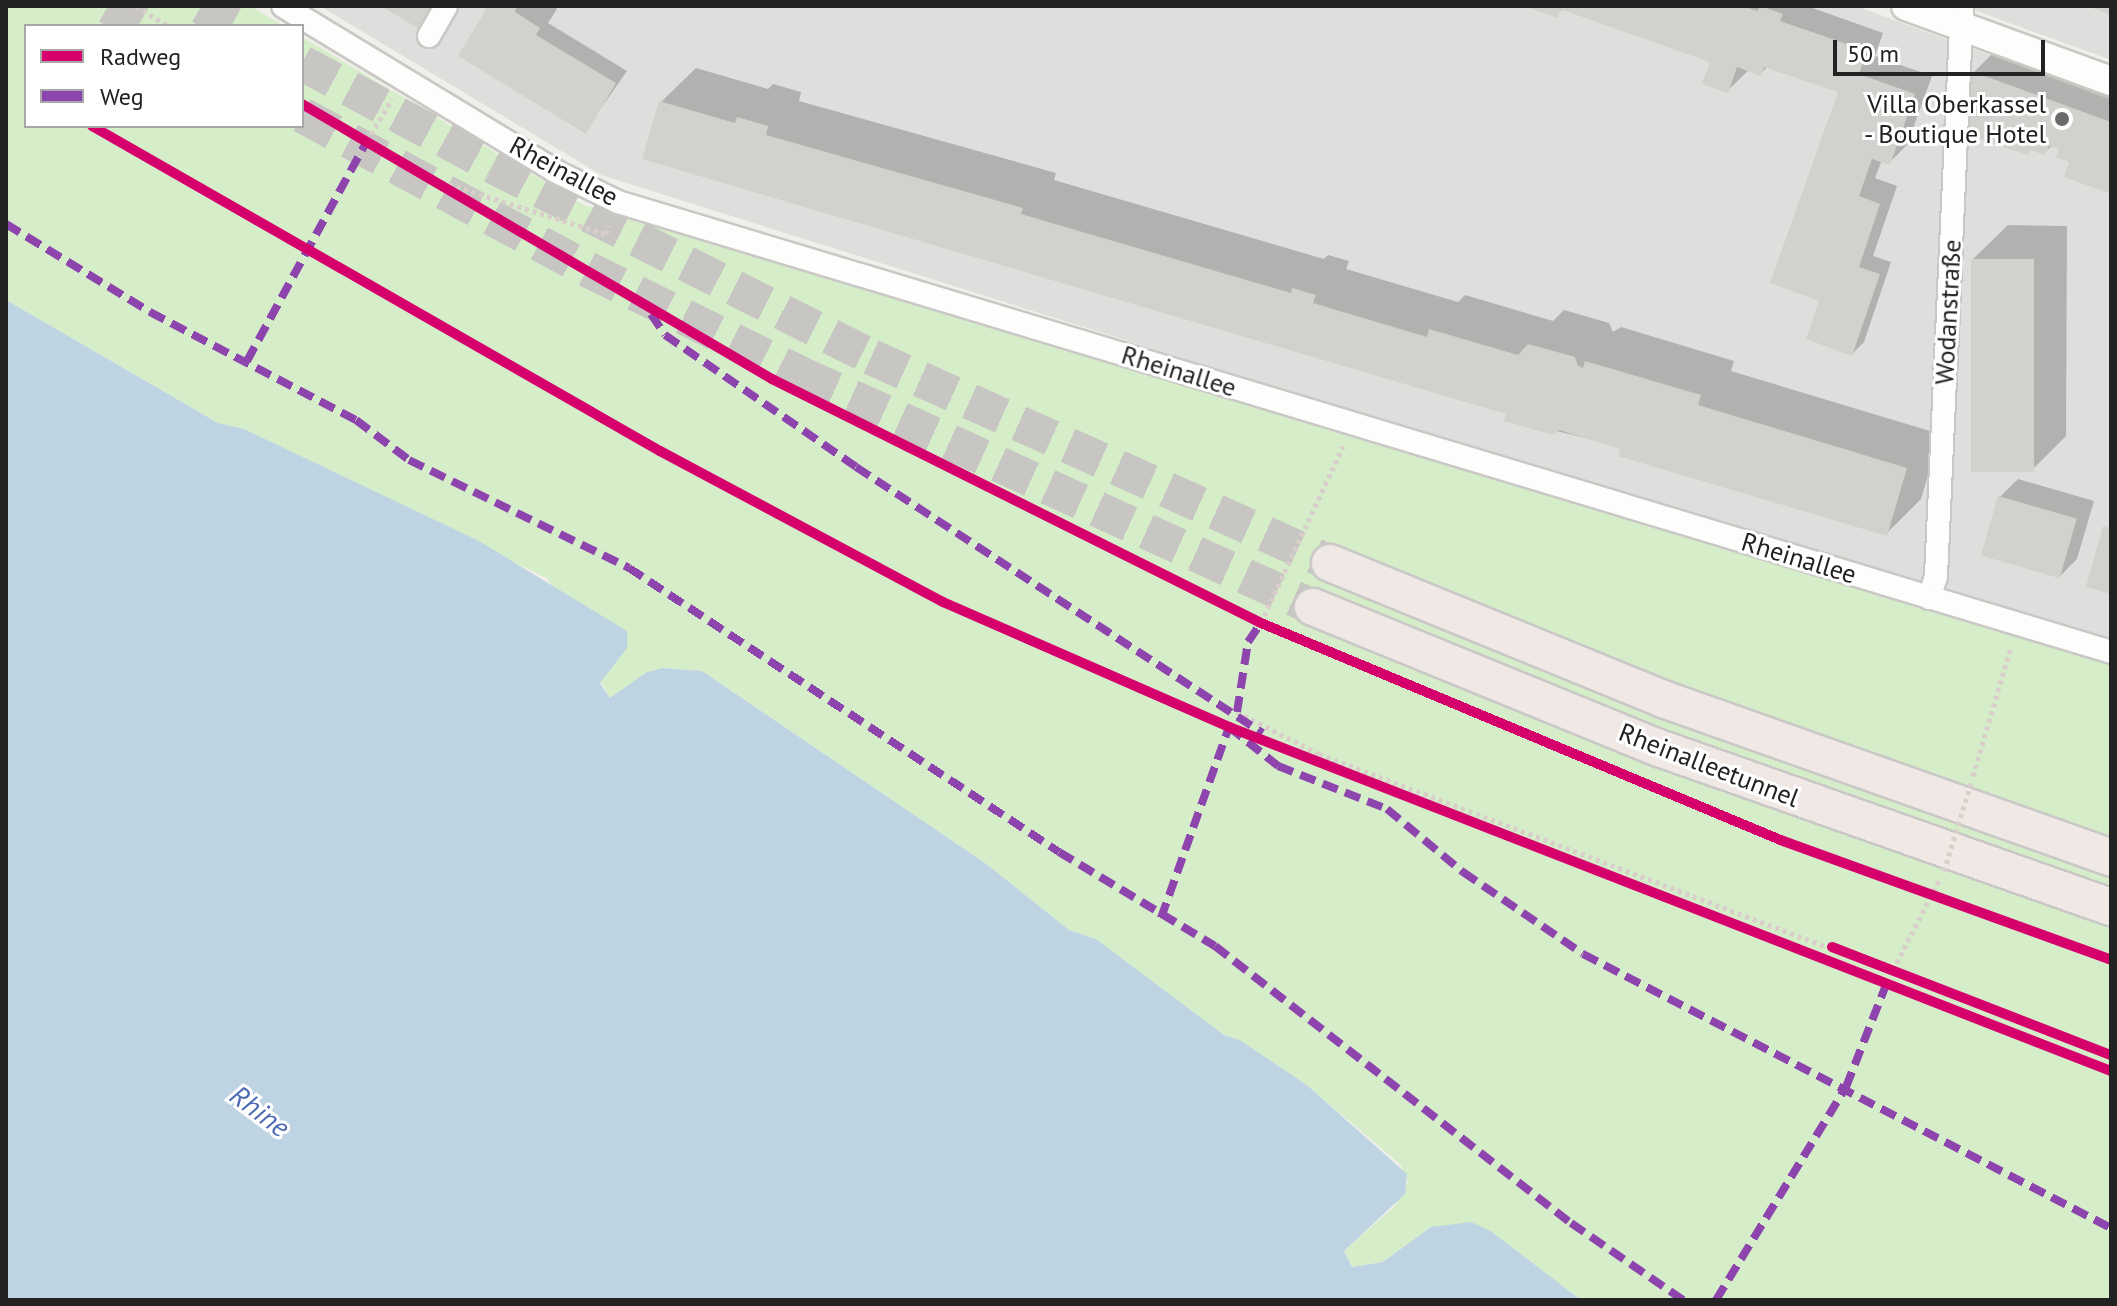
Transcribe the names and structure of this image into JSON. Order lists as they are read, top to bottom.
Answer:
{
  "streets": {
    "highway": ["Rheinalleetunnel"],
    "street": ["Rheinallee", "Wodanstraße"]
  },
  "crossings": [
    ["Rheinallee", "Wodanstraße"]
  ],
  "water": ["Rhine"],
  "places": ["Villa Oberkassel - Boutique Hotel"],
  "legend": ["Radweg", "Weg"],
  "scale_bar": "50 m"
}
